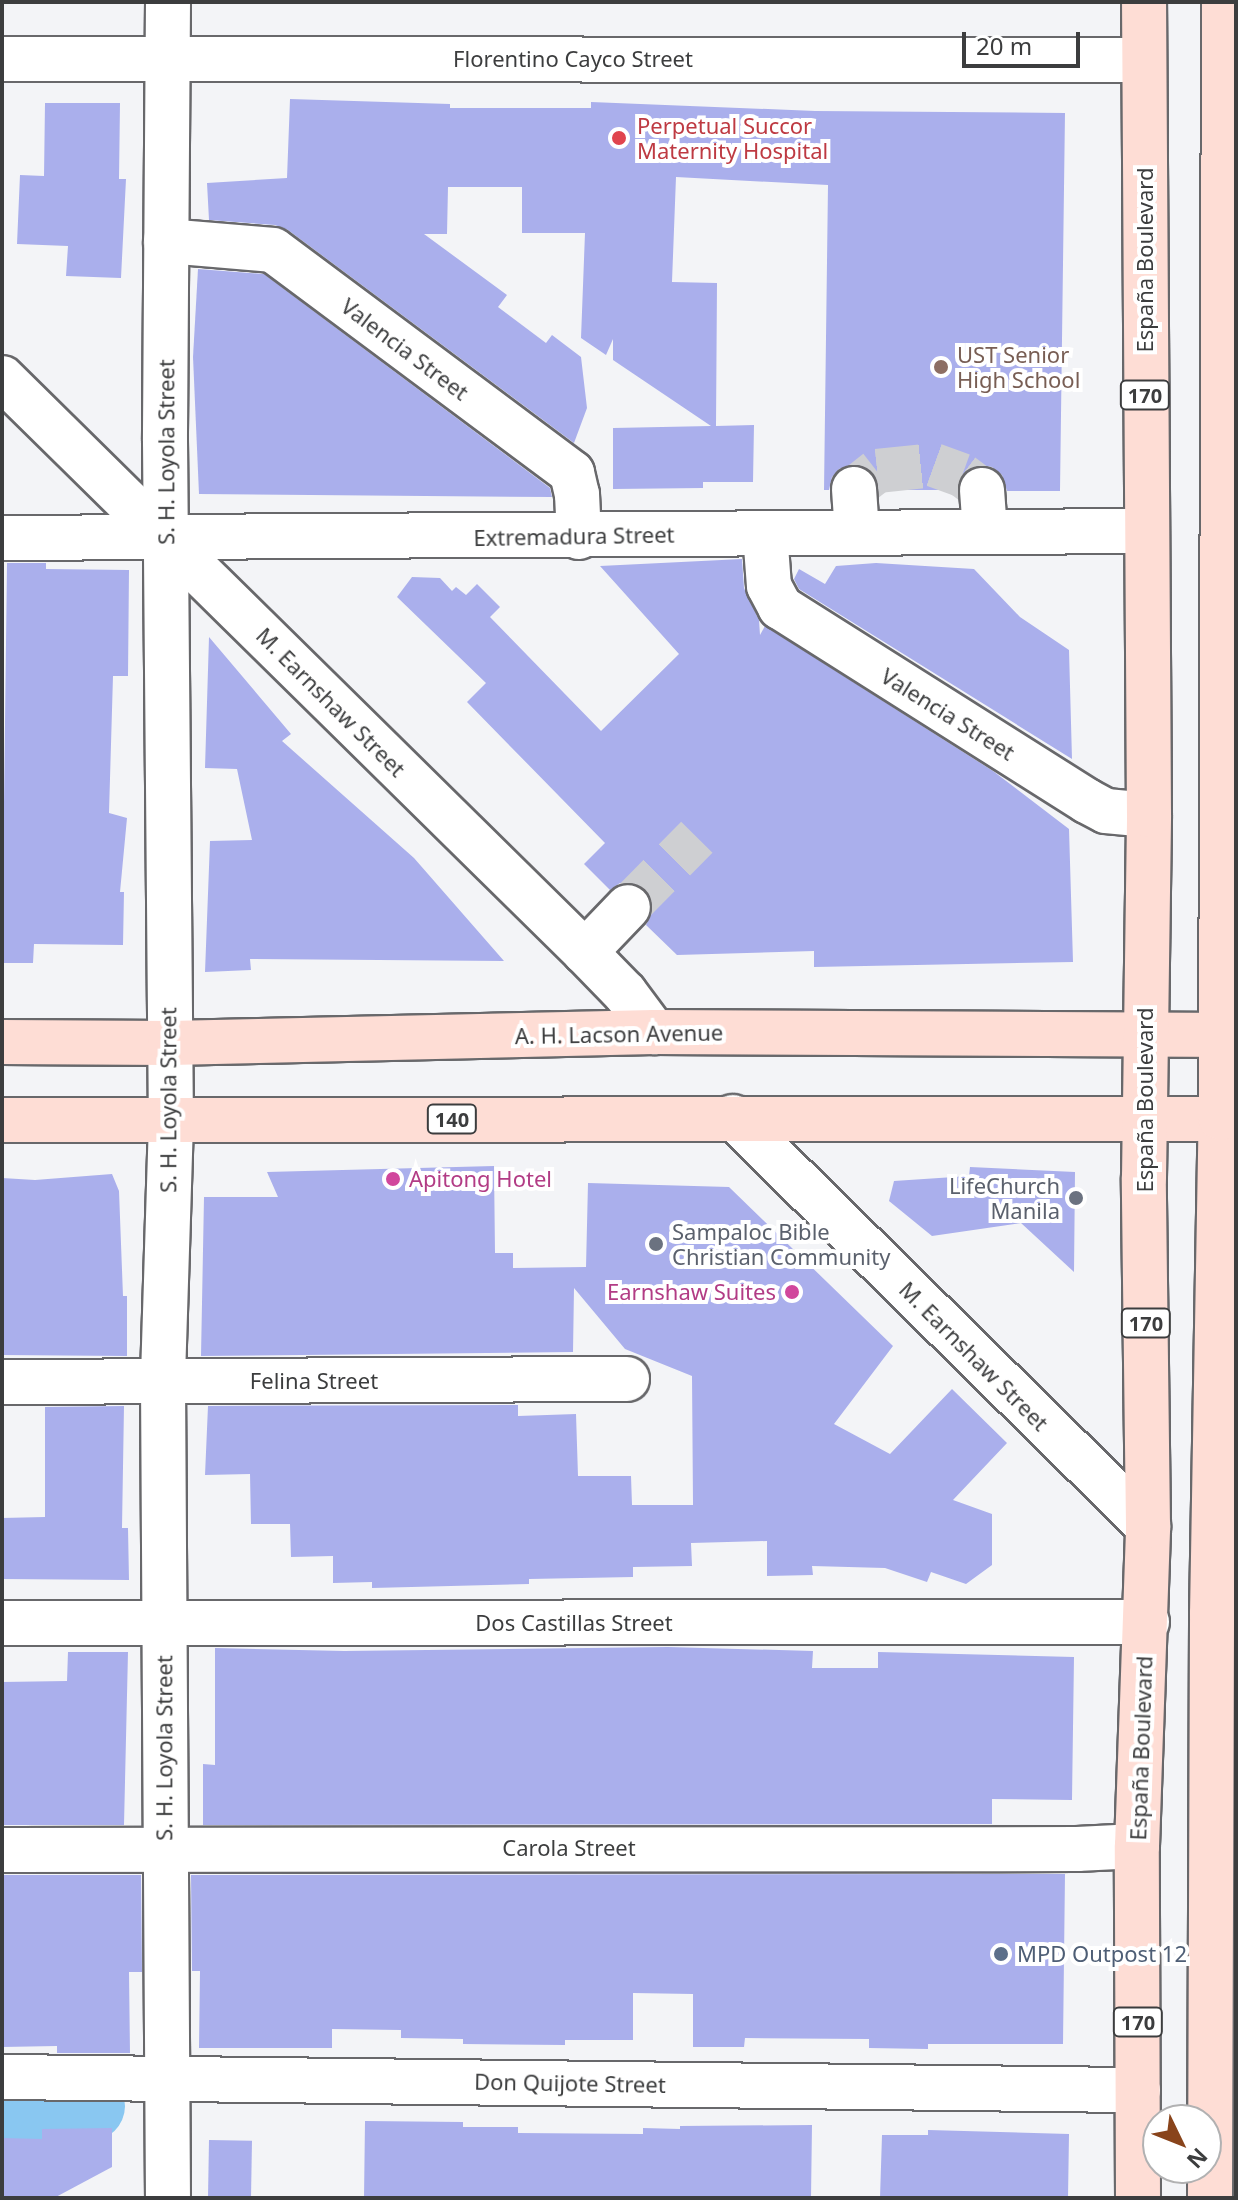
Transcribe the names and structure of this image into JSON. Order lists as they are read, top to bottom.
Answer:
{
  "streets": {
    "main road": [
      "España Boulevard",
      "170",
      "A. H. Lacson Avenue",
      "140"
    ],
    "street": [
      "Florentino Cayco Street",
      "Valencia Street",
      "S. H. Loyola Street",
      "Extremadura Street",
      "M. Earnshaw Street",
      "Felina Street",
      "Dos Castillas Street",
      "Carola Street",
      "Don Quijote Street"
    ]
  },
  "crossings": [
    ["Florentino Cayco Street", "España Boulevard"],
    ["Florentino Cayco Street", "S. H. Loyola Street"],
    ["España Boulevard", "Valencia Street"],
    ["España Boulevard", "Extremadura Street"],
    ["España Boulevard", "M. Earnshaw Street"],
    ["España Boulevard", "A. H. Lacson Avenue"],
    ["España Boulevard", "140"],
    ["España Boulevard", "Dos Castillas Street"],
    ["España Boulevard", "Carola Street"],
    ["España Boulevard", "Don Quijote Street"],
    ["Valencia Street", "S. H. Loyola Street"],
    ["Valencia Street", "Extremadura Street"],
    ["S. H. Loyola Street", "Extremadura Street"],
    ["S. H. Loyola Street", "M. Earnshaw Street"],
    ["S. H. Loyola Street", "A. H. Lacson Avenue"],
    ["S. H. Loyola Street", "140"],
    ["S. H. Loyola Street", "Felina Street"],
    ["S. H. Loyola Street", "Dos Castillas Street"],
    ["S. H. Loyola Street", "Carola Street"],
    ["S. H. Loyola Street", "Don Quijote Street"],
    ["Extremadura Street", "M. Earnshaw Street"],
    ["M. Earnshaw Street", "A. H. Lacson Avenue"],
    ["M. Earnshaw Street", "140"]
  ],
  "places": [
    "Perpetual Succor Maternity Hospital",
    "UST Senior High School",
    "Apitong Hotel",
    "LifeChurch Manila",
    "Sampaloc Bible Christian Community",
    "Earnshaw Suites",
    "MPD Outpost 12"
  ],
  "scale_bar": "20 m",
  "north": "bottom right"
}
